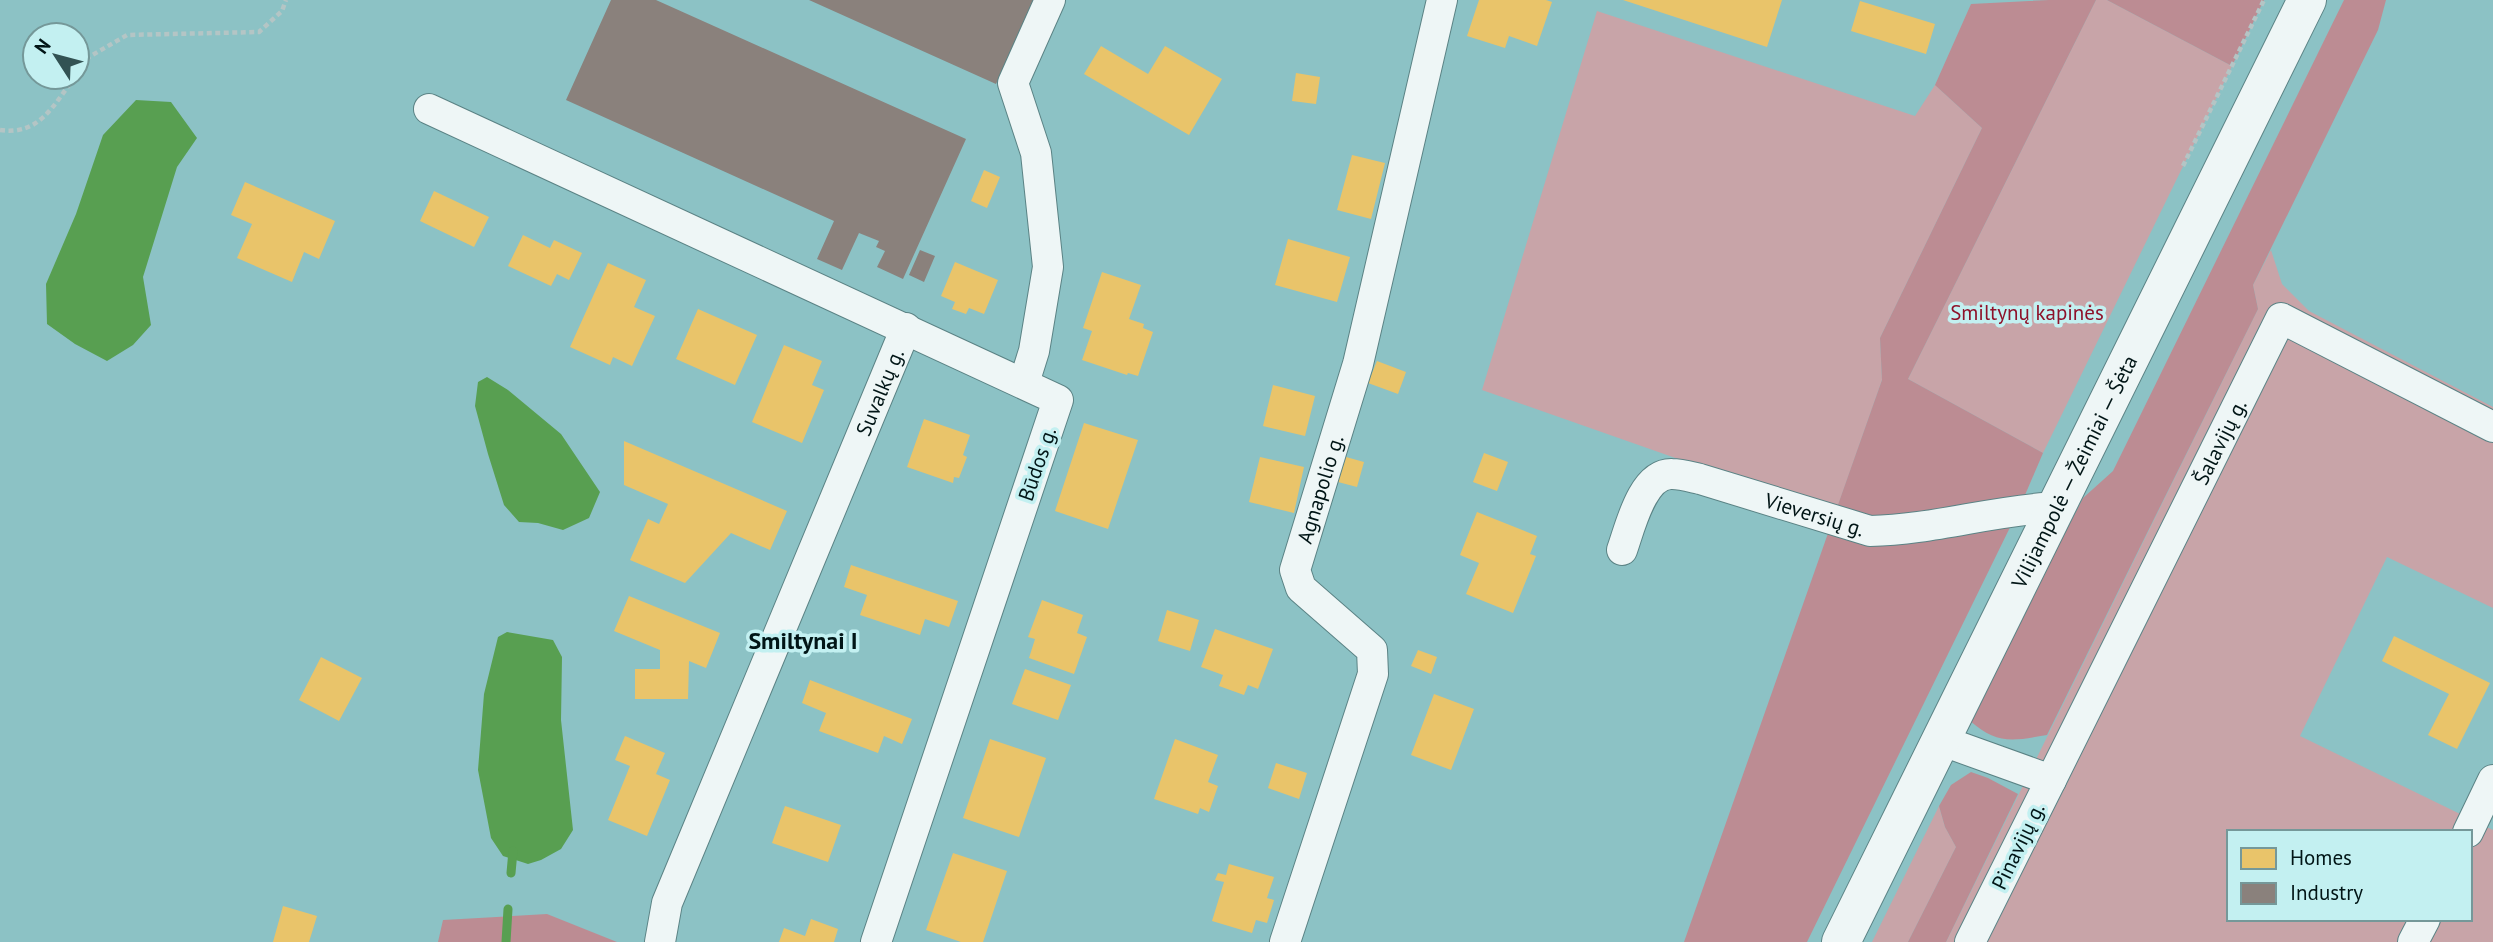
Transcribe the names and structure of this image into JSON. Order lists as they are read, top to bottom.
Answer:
{
  "streets": {
    "main road": ["Vilijampolė — Žeimiai — Šėta"],
    "street": [
      "Suvalkų g.",
      "Šalavijų g.",
      "Būdos g.",
      "Agnapolio g.",
      "Vieversių g.",
      "Pinavijų g."
    ]
  },
  "crossings": [
    ["Šalavijų g.", "Pinavijų g."],
    ["Vilijampolė — Žeimiai — Šėta", "Vieversių g."],
    ["Vilijampolė — Žeimiai — Šėta", "Pinavijų g."]
  ],
  "districts": ["Smiltynai I"],
  "parks": ["Smiltynų kapinės"],
  "legend": ["Homes", "Industry"],
  "north": "top left"
}
